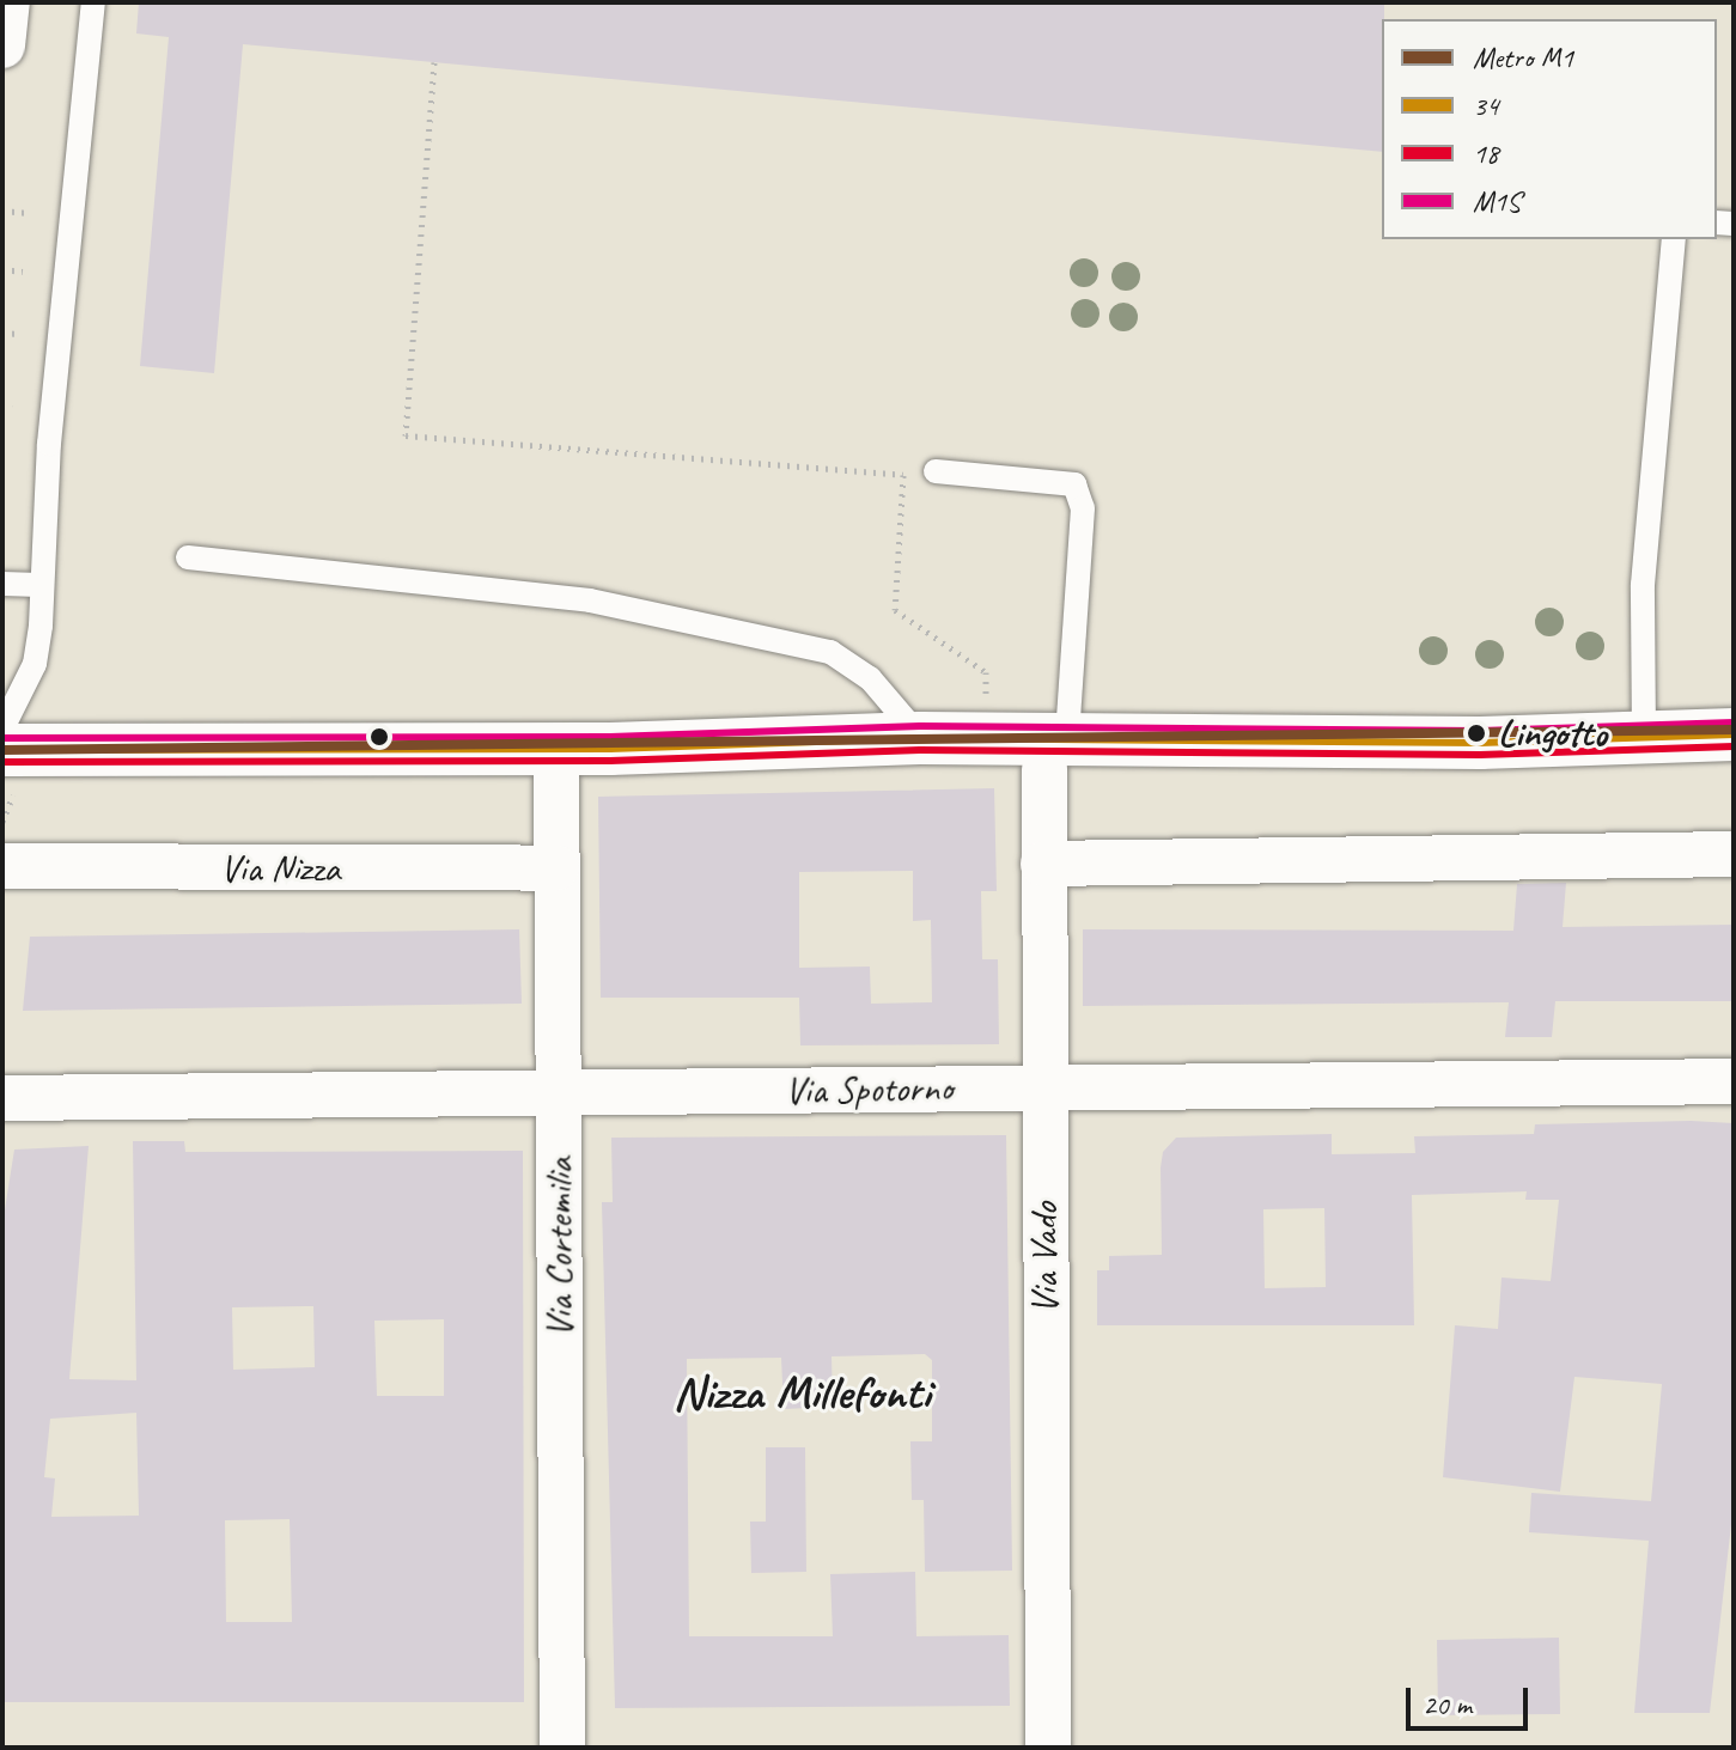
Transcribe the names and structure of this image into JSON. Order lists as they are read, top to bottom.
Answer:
{
  "streets": {
    "street": [
      "Via Nizza",
      "Via Spotorno",
      "Via Cortemilia",
      "Via Vado"
    ]
  },
  "crossings": [
    ["Via Nizza", "Via Cortemilia"],
    ["Via Spotorno", "Via Cortemilia"],
    ["Via Spotorno", "Via Vado"]
  ],
  "districts": ["Nizza Millefonti"],
  "places": ["Lingotto"],
  "lines": [
    "transit line M1S",
    "metro line M1",
    "transit line 34",
    "transit line 18"
  ],
  "legend": [
    "Metro M1",
    "34",
    "18",
    "M1S"
  ],
  "scale_bar": "20 m"
}
